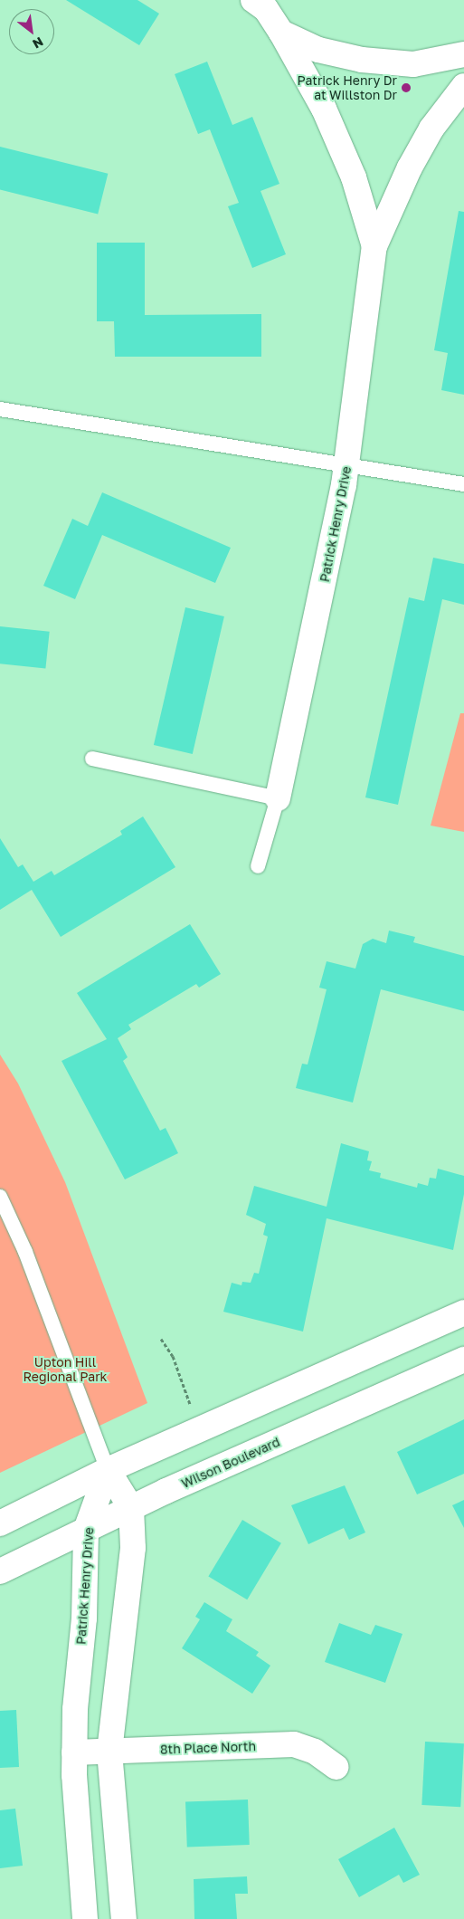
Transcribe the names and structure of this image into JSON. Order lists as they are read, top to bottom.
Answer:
{
  "streets": {
    "street": ["Patrick Henry Drive", "Wilson Boulevard", "8th Place North"]
  },
  "crossings": [
    ["Patrick Henry Drive", "Wilson Boulevard"],
    ["Patrick Henry Drive", "8th Place North"]
  ],
  "parks": ["Upton Hill Regional Park"],
  "places": ["Patrick Henry Dr at Willston Dr"],
  "north": "bottom right"
}
